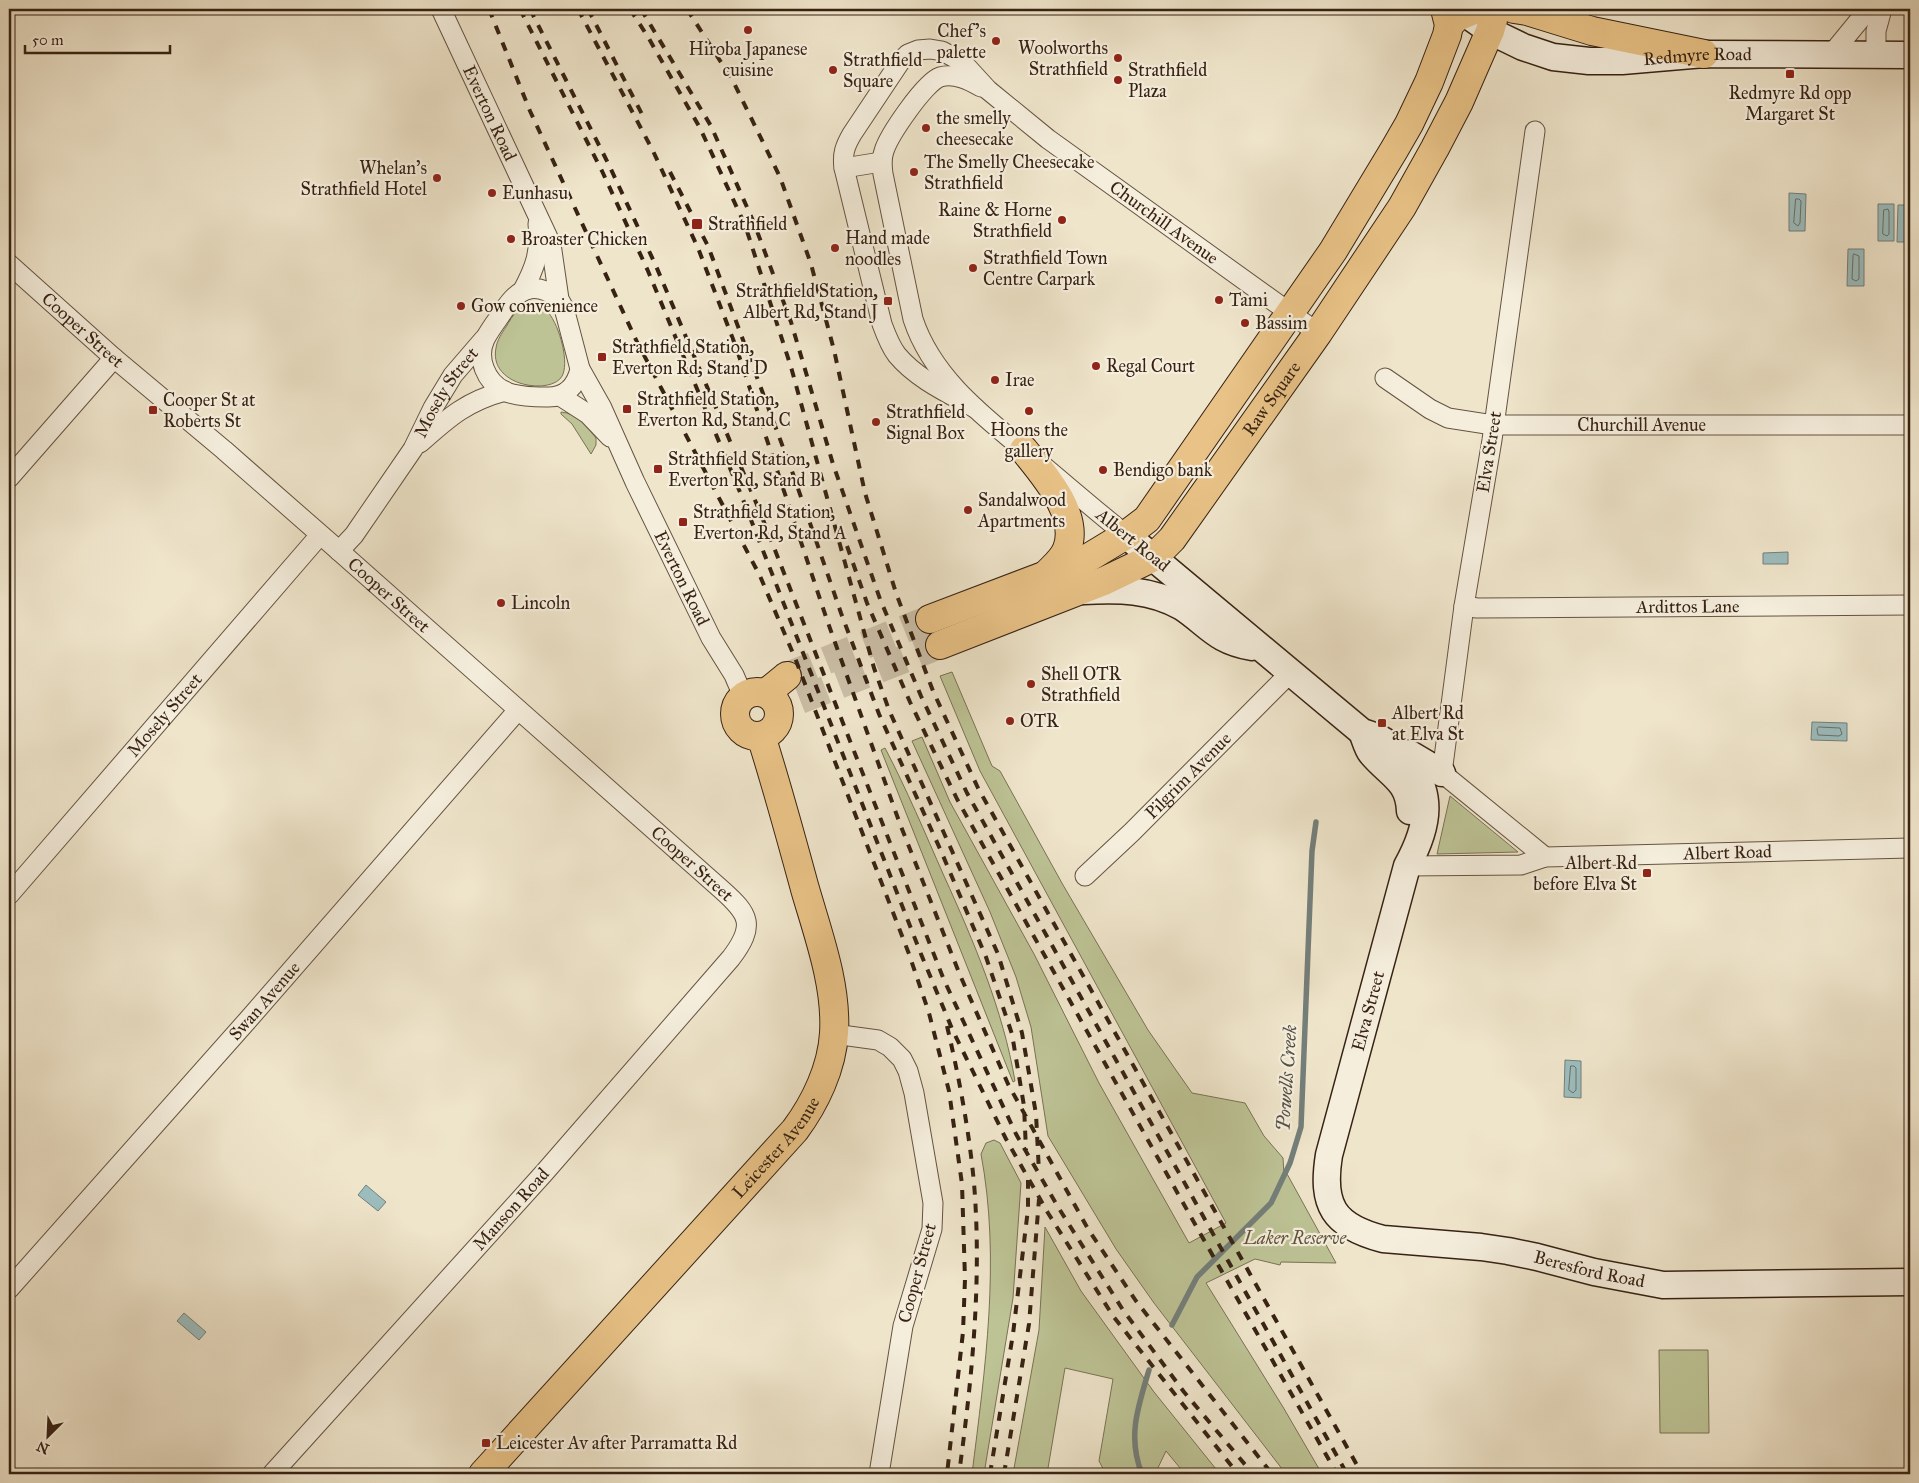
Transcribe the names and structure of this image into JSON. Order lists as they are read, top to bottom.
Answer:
{
  "streets": {
    "main road": [
      "Redmyre Road",
      "Raw Square",
      "Elva Street",
      "Albert Road",
      "Leicester Avenue",
      "Beresford Road"
    ],
    "street": [
      "Everton Road",
      "Churchill Avenue",
      "Cooper Street",
      "Mosely Street",
      "Ardittos Lane",
      "Pilgrim Avenue",
      "Swan Avenue",
      "Manson Road"
    ]
  },
  "crossings": [
    ["Redmyre Road", "Raw Square"],
    ["Everton Road", "Mosely Street"],
    ["Everton Road", "Leicester Avenue"],
    ["Churchill Avenue", "Raw Square"],
    ["Churchill Avenue", "Elva Street"],
    ["Cooper Street", "Mosely Street"],
    ["Cooper Street", "Swan Avenue"],
    ["Cooper Street", "Leicester Avenue"],
    ["Cooper Street", "Manson Road"],
    ["Raw Square", "Albert Road"],
    ["Elva Street", "Albert Road"],
    ["Elva Street", "Ardittos Lane"],
    ["Elva Street", "Pilgrim Avenue"],
    ["Elva Street", "Beresford Road"],
    ["Albert Road", "Pilgrim Avenue"]
  ],
  "water": ["Powells Creek"],
  "parks": ["Laker Reserve"],
  "places": {
    "other": [
      "Hiroba Japanese cuisine",
      "Chef's palette",
      "Woolworths Strathfield",
      "Strathfield Square",
      "Strathfield Plaza",
      "the smelly cheesecake",
      "The Smelly Cheesecake Strathfield",
      "Whelan's Strathfield Hotel",
      "Eunhasu",
      "Raine & Horne Strathfield",
      "Broaster Chicken",
      "Hand made noodles",
      "Strathfield Town Centre Carpark",
      "Tami",
      "Gow convenience",
      "Bassim",
      "Regal Court",
      "Irae",
      "Hoons the gallery",
      "Strathfield Signal Box",
      "Bendigo bank",
      "Sandalwood Apartments",
      "Lincoln",
      "Shell OTR Strathfield",
      "OTR"
    ],
    "transit": [
      "Redmyre Rd opp Margaret St",
      "Strathfield",
      "Strathfield Station, Albert Rd, Stand J",
      "Strathfield Station, Everton Rd, Stand D",
      "Strathfield Station, Everton Rd, Stand C",
      "Cooper St at Roberts St",
      "Strathfield Station, Everton Rd, Stand B",
      "Strathfield Station, Everton Rd, Stand A",
      "Albert Rd at Elva St",
      "Albert Rd before Elva St",
      "Leicester Av after Parramatta Rd"
    ]
  },
  "scale_bar": "50 m",
  "north": "bottom left"
}
